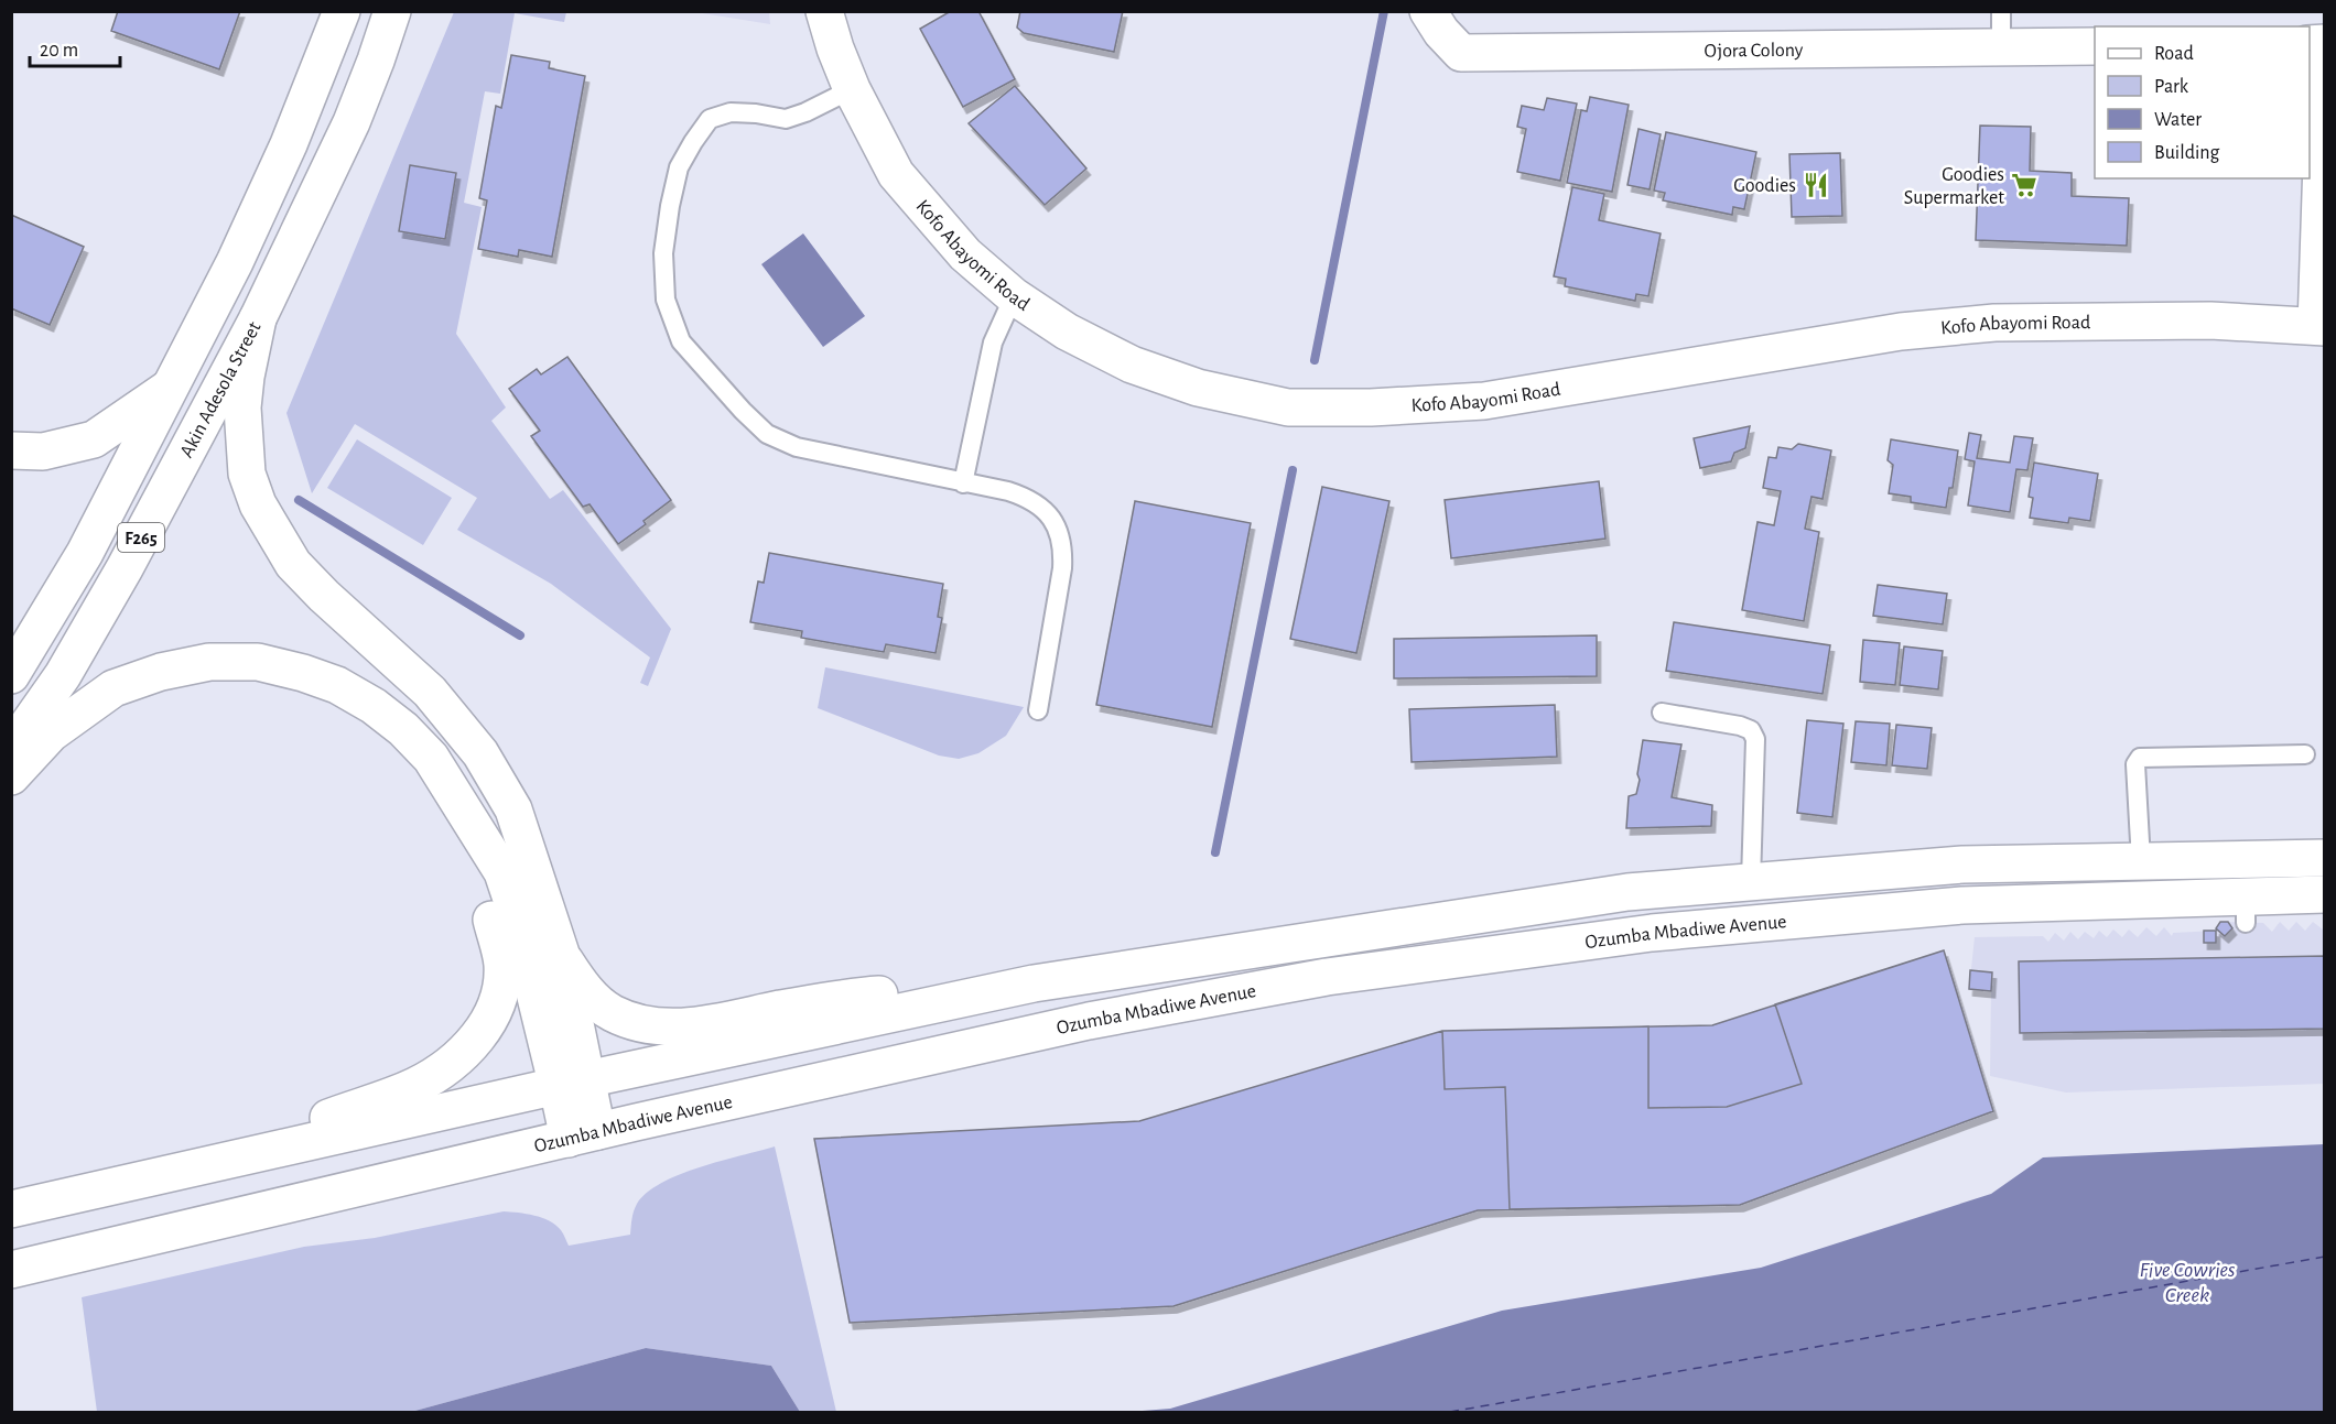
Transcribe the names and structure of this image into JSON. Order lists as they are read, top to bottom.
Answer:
{
  "streets": {
    "main road": [
      "Ojora Colony",
      "Kofo Abayomi Road",
      "Akin Adesola Street",
      "F265",
      "Ozumba Mbadiwe Avenue"
    ]
  },
  "water": ["Five Cowries Creek"],
  "places": {
    "restaurant": ["Goodies"],
    "supermarket": ["Goodies Supermarket"]
  },
  "legend": [
    "Road",
    "Park",
    "Water",
    "Building"
  ],
  "scale_bar": "20 m"
}
